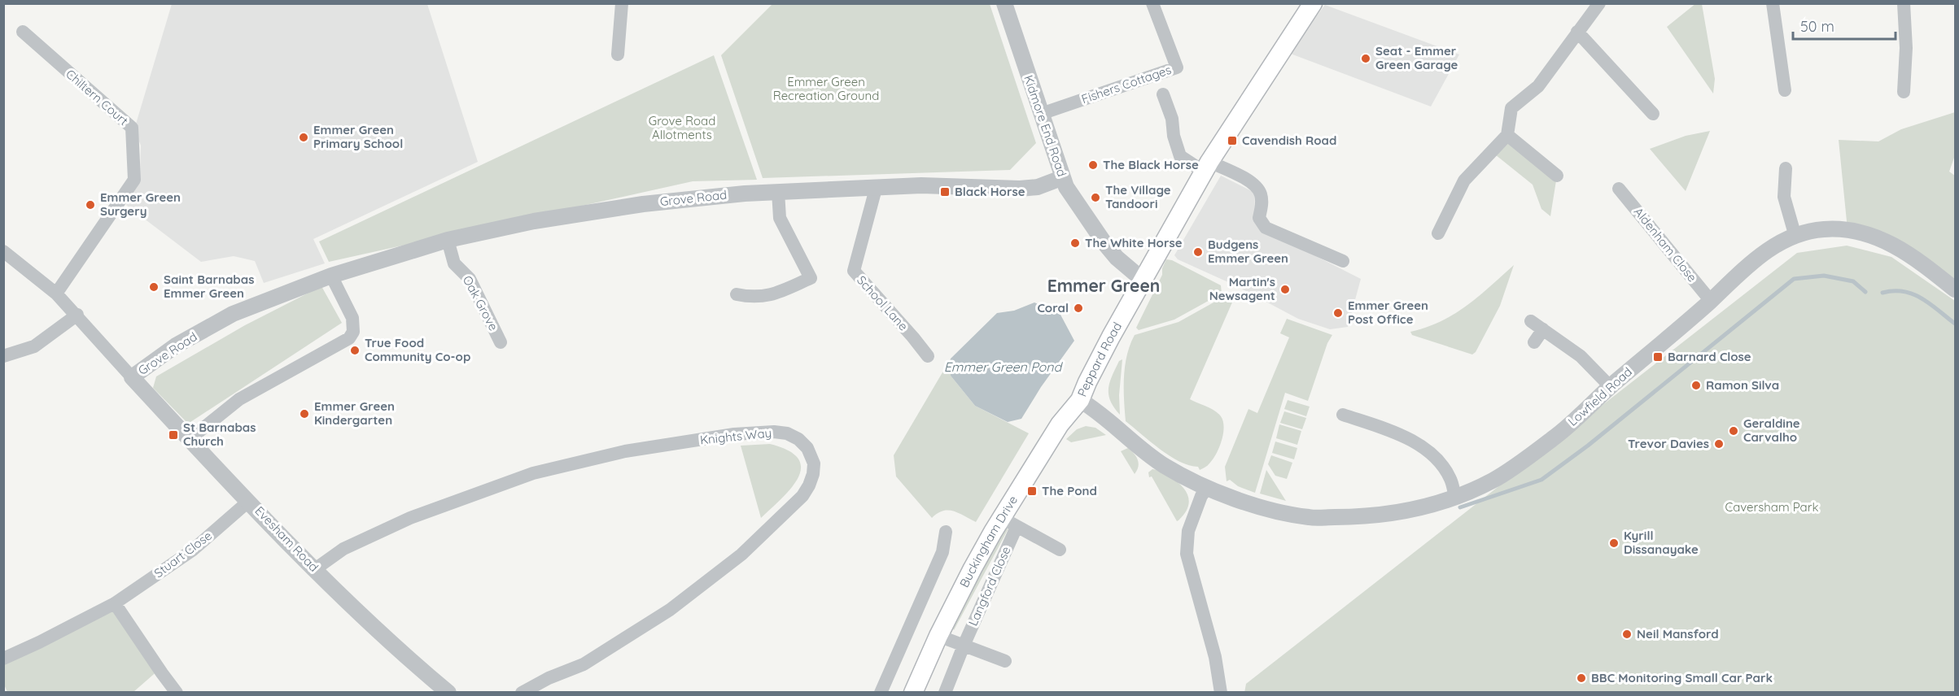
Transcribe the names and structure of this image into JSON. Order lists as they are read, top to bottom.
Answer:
{
  "streets": {
    "main road": ["Peppard Road", "Buckingham Drive"],
    "street": [
      "Fishers Cottages",
      "Chiltern Court",
      "Kidmore End Road",
      "Grove Road",
      "Aldenham Close",
      "Oak Grove",
      "School Lane",
      "Lowfield Road",
      "Knights Way",
      "Evesham Road",
      "Stuart Close",
      "Langford Close"
    ]
  },
  "crossings": [
    ["Fishers Cottages", "Kidmore End Road"],
    ["Chiltern Court", "Grove Road"],
    ["Kidmore End Road", "Grove Road"],
    ["Kidmore End Road", "Peppard Road"],
    ["Grove Road", "Oak Grove"],
    ["Grove Road", "School Lane"],
    ["Grove Road", "Evesham Road"],
    ["Aldenham Close", "Lowfield Road"],
    ["Peppard Road", "Lowfield Road"],
    ["Peppard Road", "Buckingham Drive"],
    ["Knights Way", "Evesham Road"],
    ["Evesham Road", "Stuart Close"]
  ],
  "districts": ["Emmer Green"],
  "water": ["Emmer Green Pond"],
  "parks": ["Emmer Green Recreation Ground", "Grove Road Allotments", "Caversham Park"],
  "places": {
    "other": [
      "Seat - Emmer Green Garage",
      "Emmer Green Primary School",
      "The Black Horse",
      "The Village Tandoori",
      "Emmer Green Surgery",
      "The White Horse",
      "Budgens Emmer Green",
      "Saint Barnabas Emmer Green",
      "Martin's Newsagent",
      "Coral",
      "Emmer Green Post Office",
      "True Food Community Co-op",
      "Ramon Silva",
      "Emmer Green Kindergarten",
      "Geraldine Carvalho",
      "Trevor Davies",
      "Kyrill Dissanayake",
      "Neil Mansford",
      "BBC Monitoring Small Car Park"
    ],
    "transit": [
      "Cavendish Road",
      "Black Horse",
      "Barnard Close",
      "St Barnabas Church",
      "The Pond"
    ]
  },
  "scale_bar": "50 m"
}
